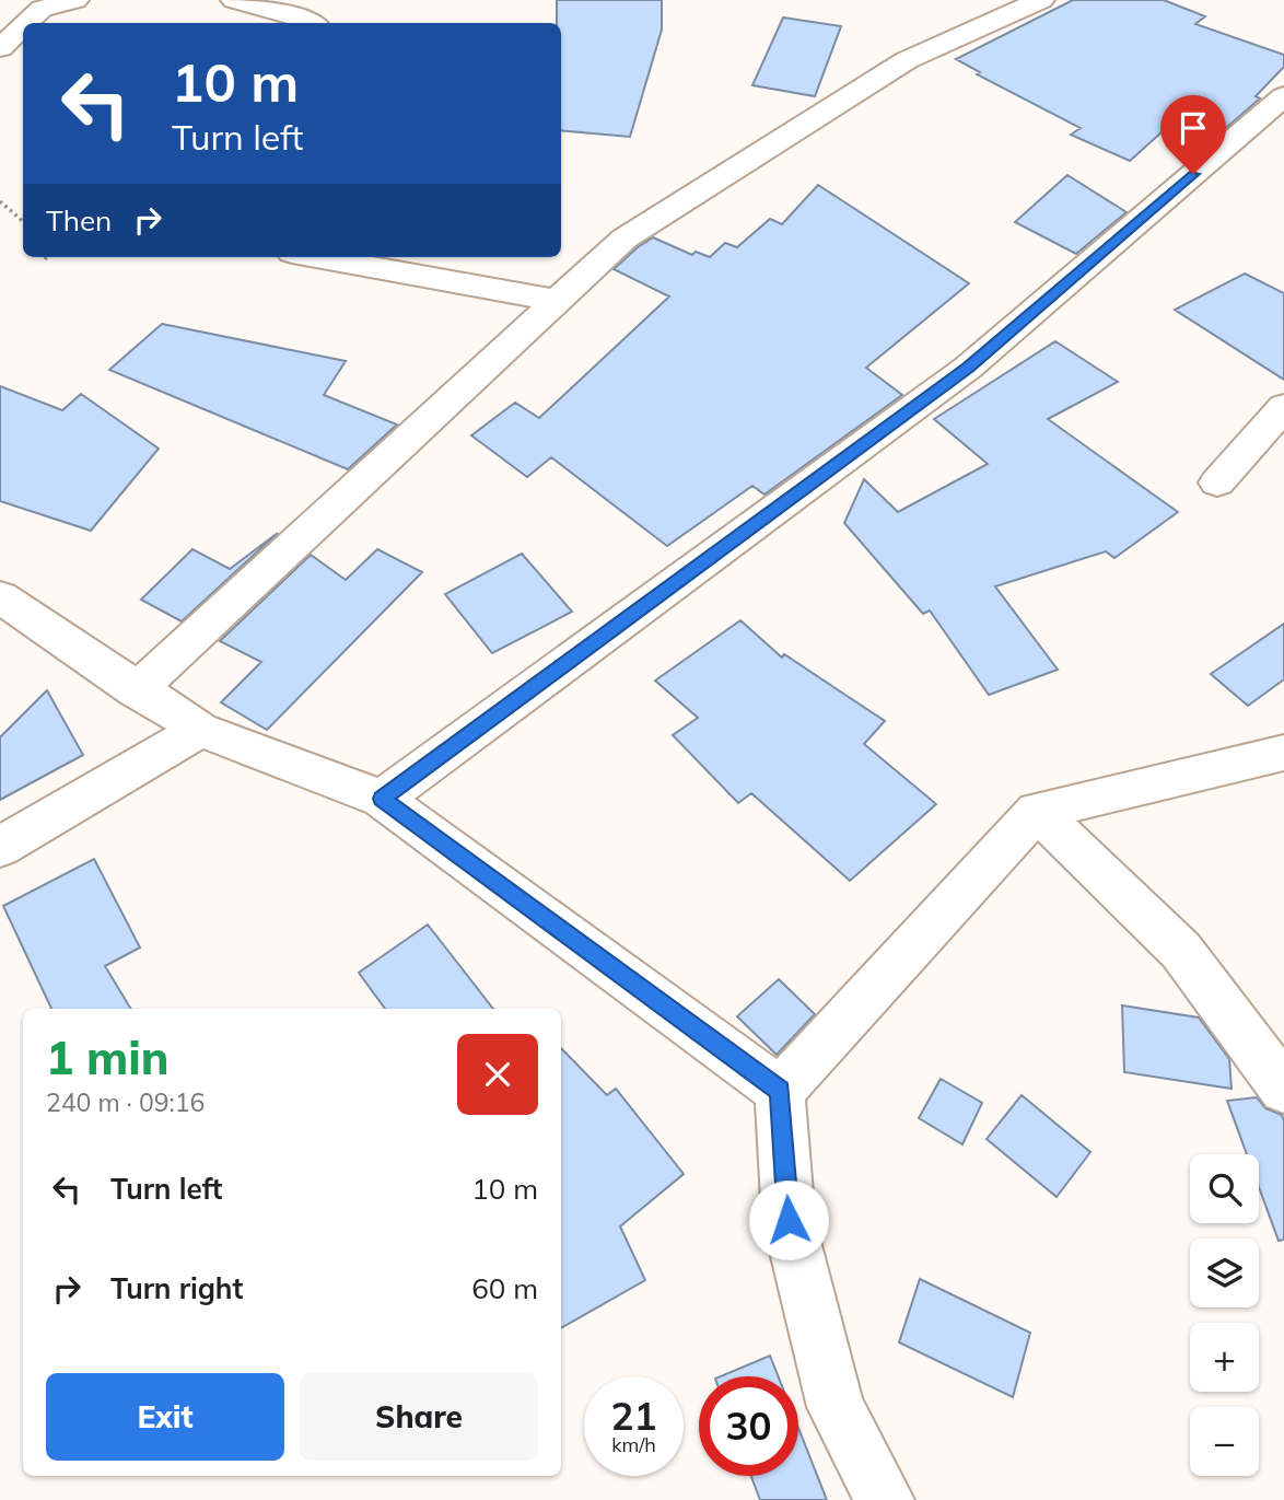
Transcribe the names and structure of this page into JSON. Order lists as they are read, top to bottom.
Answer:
{
  "page": {
    "turn": ["10 m", "Turn left"],
    "then": "Then",
    "heading": ["1 min", "240 m · 09:16"],
    "list": [
      {
        "name": "Turn left",
        "value": "10 m"
      },
      {
        "name": "Turn right",
        "value": "60 m"
      }
    ],
    "map_buttons": ["+", "−"],
    "buttons": ["Exit", "Share"],
    "speed": "21 km/h",
    "limit": "30"
  }
}
